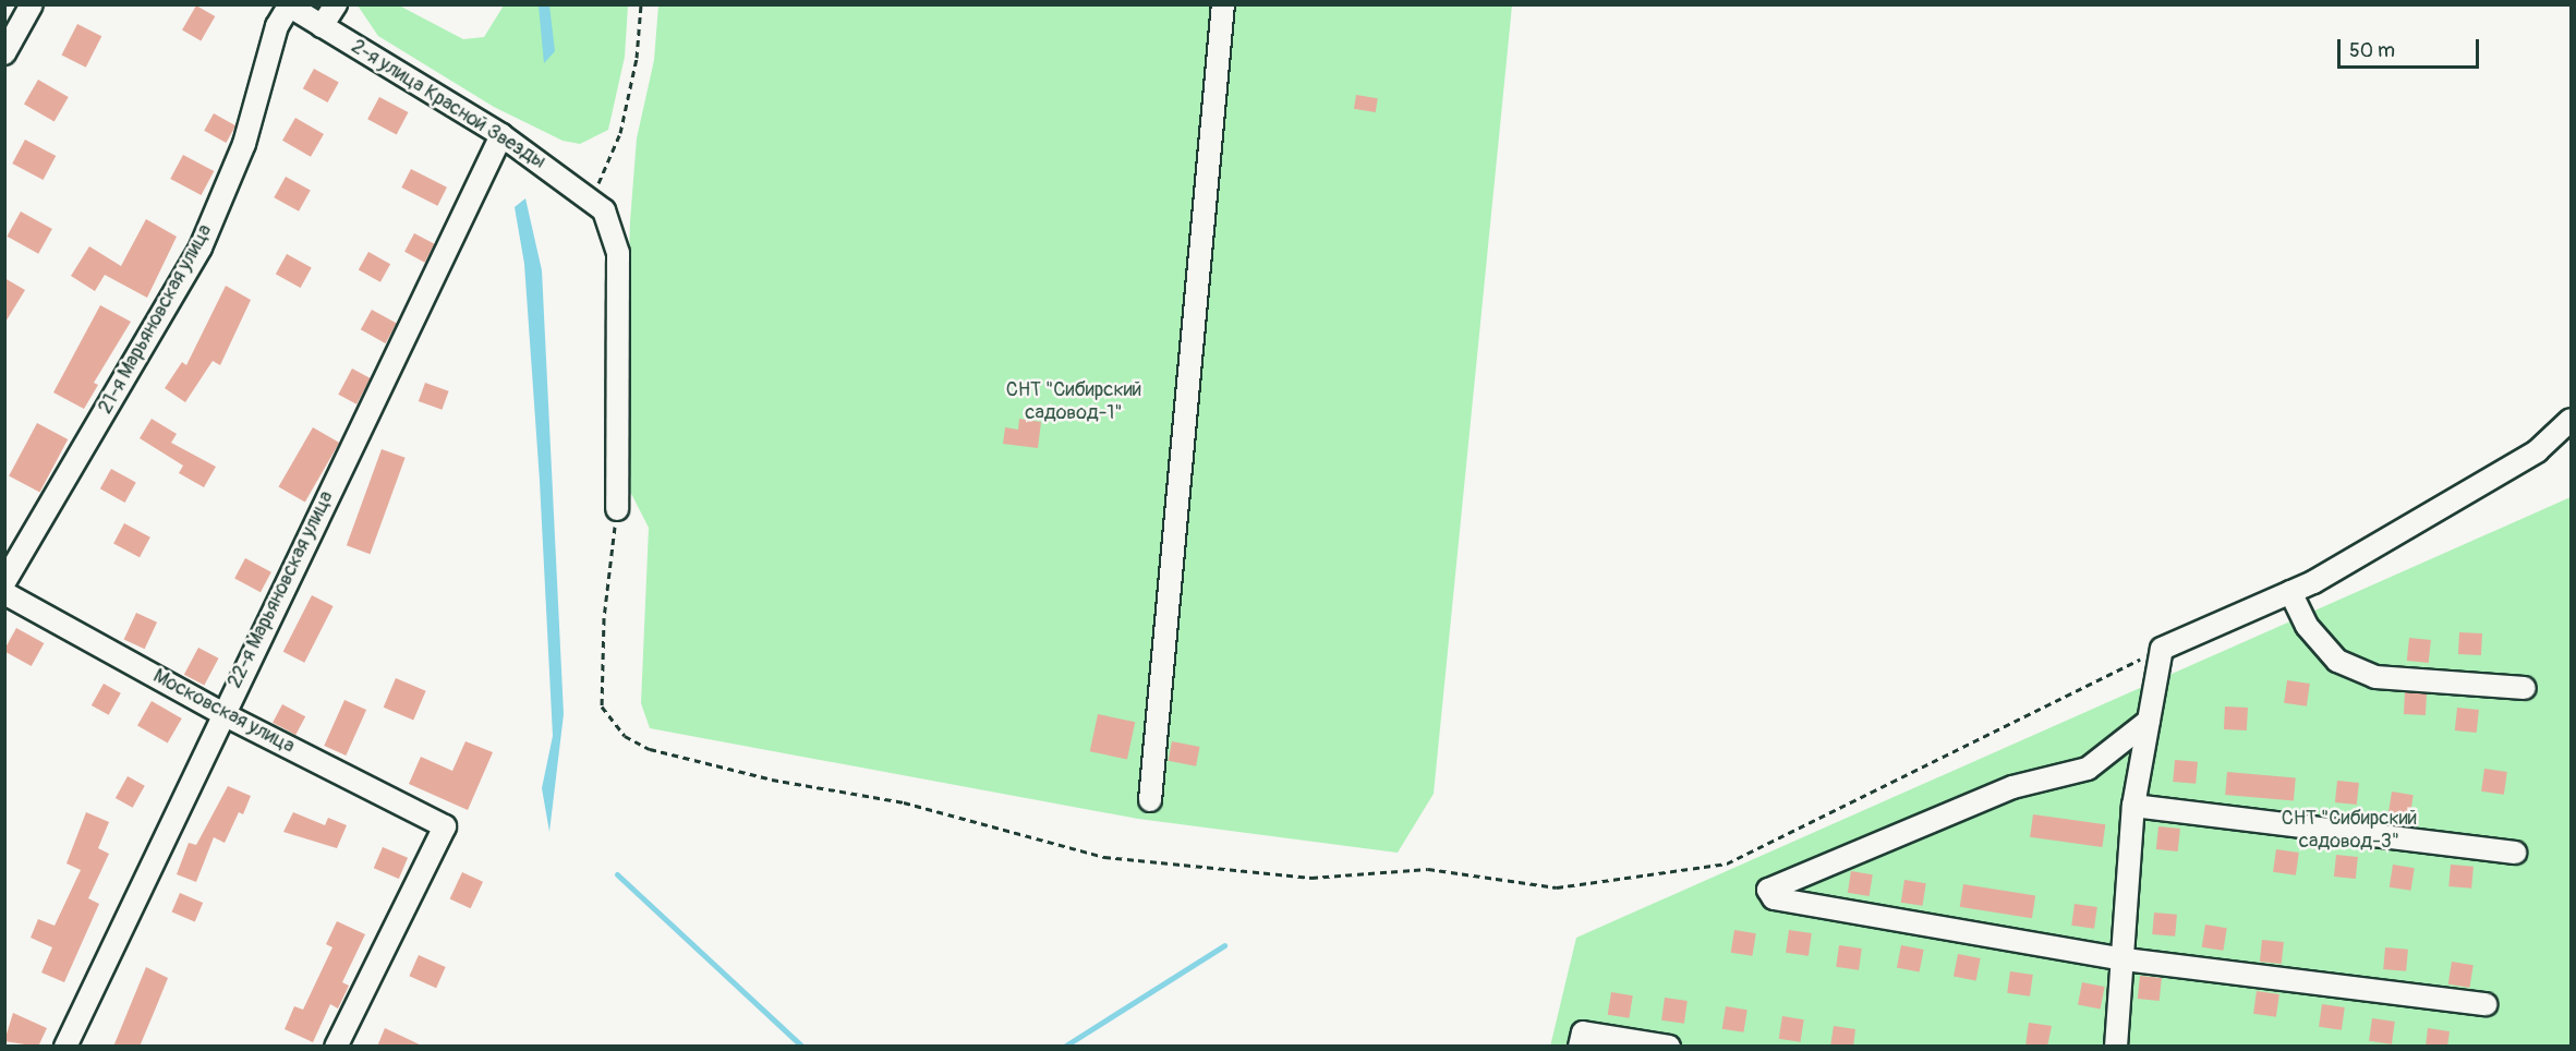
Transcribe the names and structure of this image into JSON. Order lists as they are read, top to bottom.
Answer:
{
  "streets": {
    "street": [
      "2-я улица Красной Звезды",
      "21-я Марьяновская улица",
      "22-я Марьяновская улица",
      "Московская улица"
    ]
  },
  "crossings": [
    ["2-я улица Красной Звезды", "21-я Марьяновская улица"],
    ["2-я улица Красной Звезды", "22-я Марьяновская улица"],
    ["22-я Марьяновская улица", "Московская улица"]
  ],
  "parks": ["СНТ \"Сибирский садовод-1\"", "СНТ \"Сибирский садовод-3\""],
  "scale_bar": "50 m"
}
